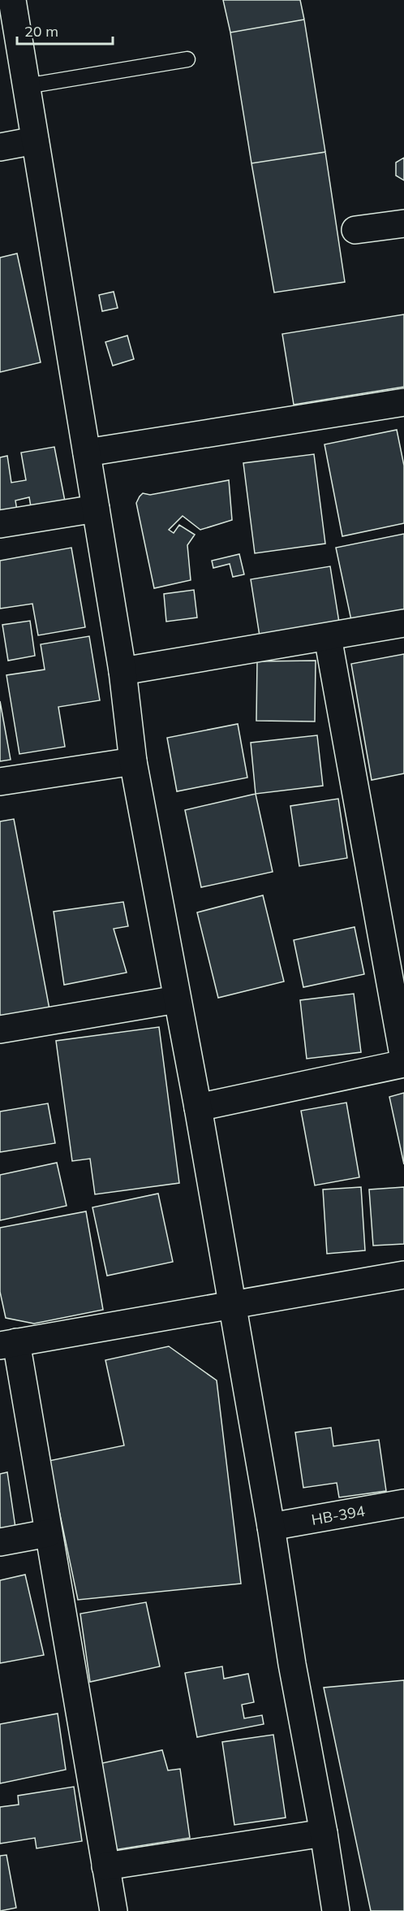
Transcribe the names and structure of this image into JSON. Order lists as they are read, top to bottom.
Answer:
{
  "streets": {
    "street": ["HB-394"]
  },
  "scale_bar": "20 m"
}
